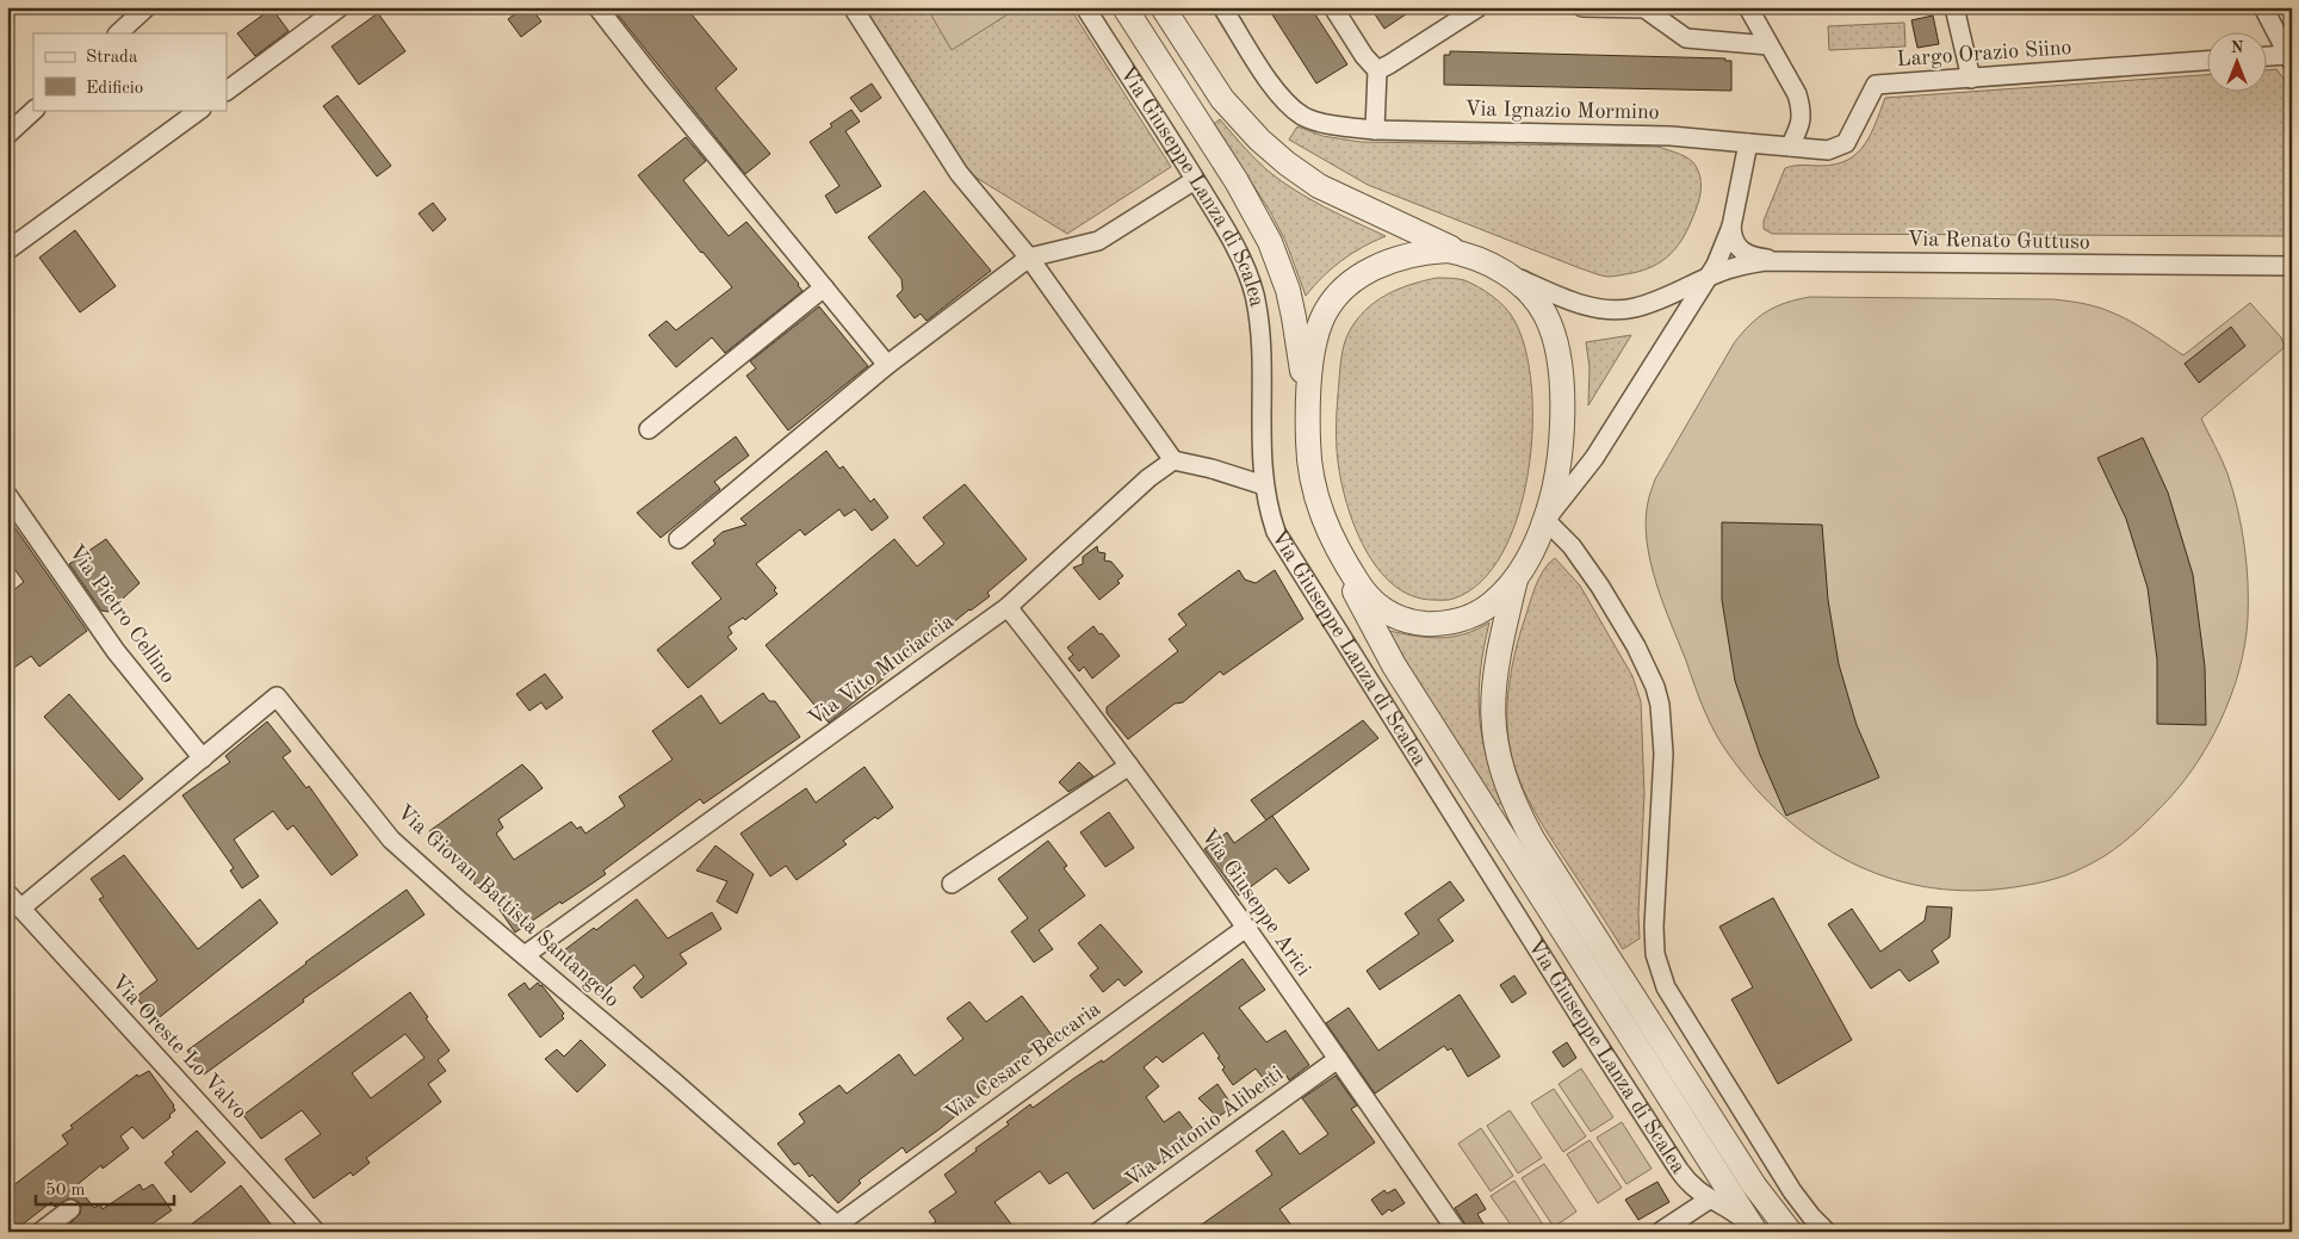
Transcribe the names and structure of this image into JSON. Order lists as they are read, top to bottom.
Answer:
{
  "streets": {
    "street": [
      "Largo Orazio Siino",
      "Via Ignazio Mormino",
      "Via Giuseppe Lanza di Scalea",
      "Via Renato Guttuso",
      "Via Pietro Cellino",
      "Via Vito Muciaccia",
      "Via Giuseppe Arici",
      "Via Giovan Battista Santangelo",
      "Via Oreste Lo Valvo",
      "Via Cesare Beccaria",
      "Via Antonio Aliberti"
    ]
  },
  "crossings": [
    ["Largo Orazio Siino", "Via Ignazio Mormino"],
    ["Via Pietro Cellino", "Via Giovan Battista Santangelo"],
    ["Via Vito Muciaccia", "Via Giuseppe Arici"],
    ["Via Vito Muciaccia", "Via Giovan Battista Santangelo"],
    ["Via Giuseppe Arici", "Via Cesare Beccaria"],
    ["Via Giuseppe Arici", "Via Antonio Aliberti"],
    ["Via Giovan Battista Santangelo", "Via Oreste Lo Valvo"],
    ["Via Giovan Battista Santangelo", "Via Cesare Beccaria"]
  ],
  "legend": ["Strada", "Edificio"],
  "scale_bar": "50 m",
  "north": "top"
}
